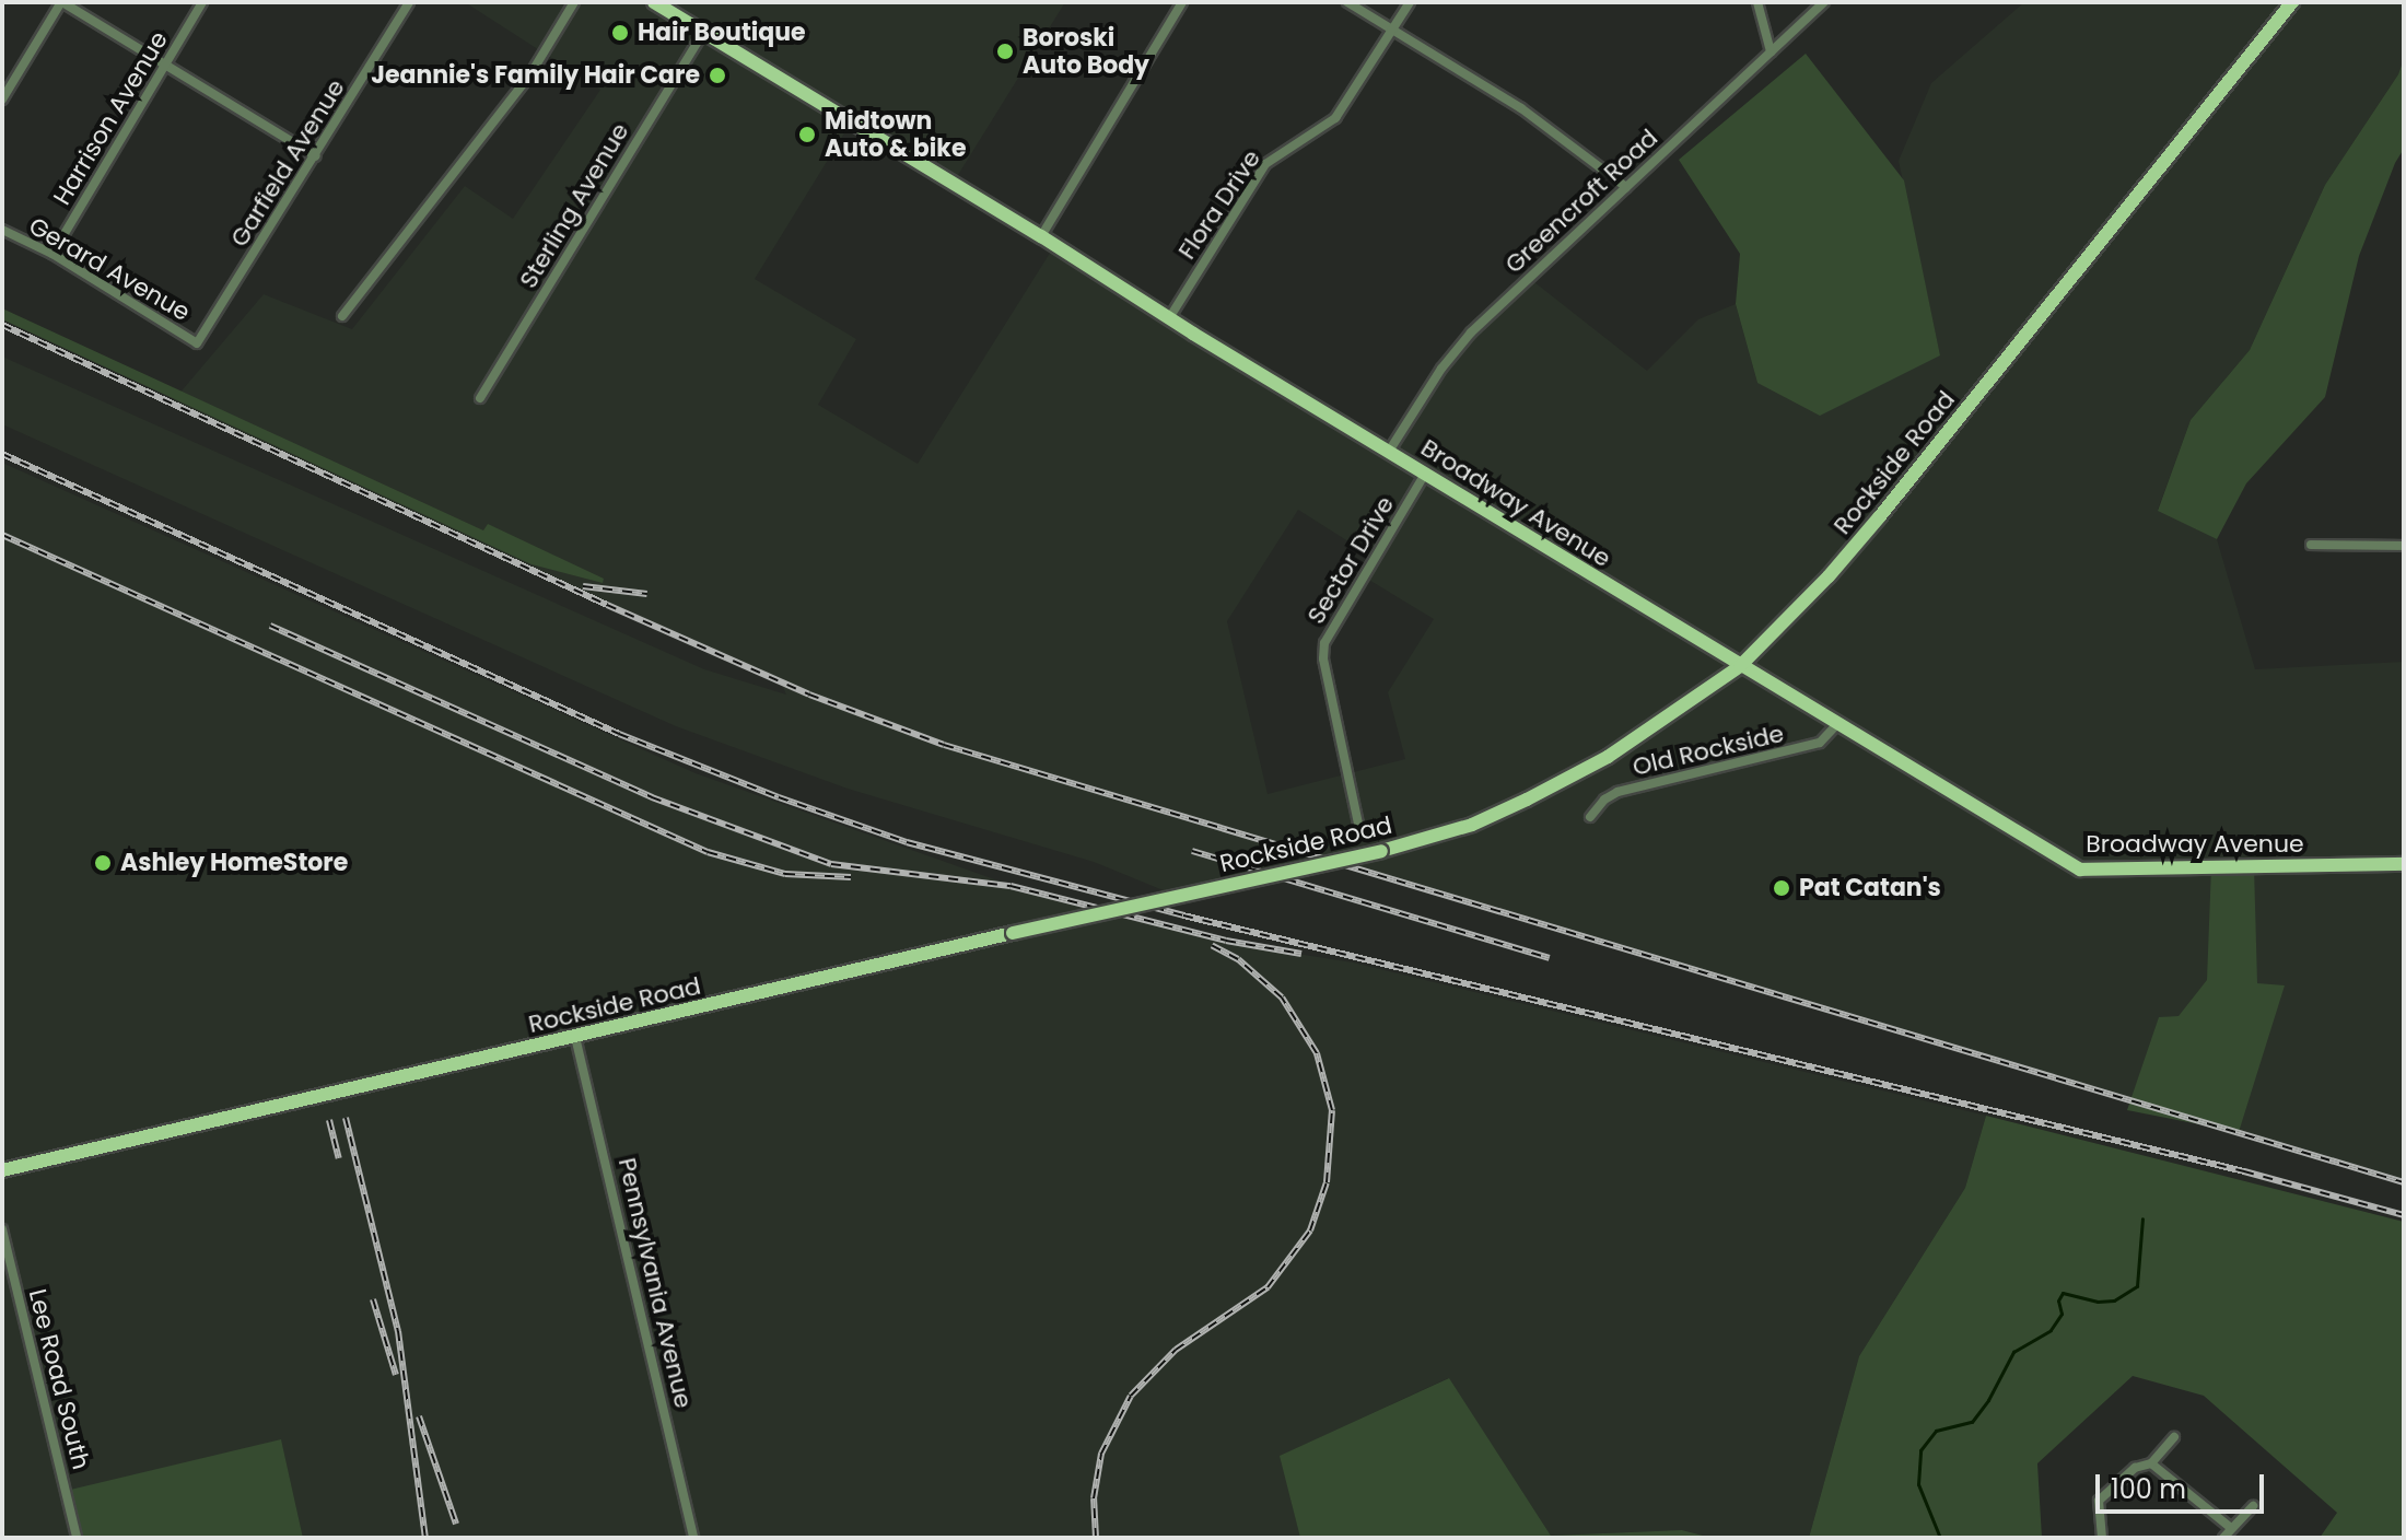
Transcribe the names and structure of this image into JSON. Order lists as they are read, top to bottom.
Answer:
{
  "streets": {
    "main road": ["Rockside Road", "Broadway Avenue"],
    "street": [
      "Harrison Avenue",
      "Garfield Avenue",
      "Greencroft Road",
      "Flora Drive",
      "Sterling Avenue",
      "Gerard Avenue",
      "Sector Drive",
      "Old Rockside",
      "Pennsylvania Avenue",
      "Lee Road South"
    ]
  },
  "crossings": [
    ["Harrison Avenue", "Gerard Avenue"],
    ["Garfield Avenue", "Gerard Avenue"],
    ["Greencroft Road", "Broadway Avenue"],
    ["Flora Drive", "Broadway Avenue"],
    ["Sterling Avenue", "Broadway Avenue"],
    ["Rockside Road", "Broadway Avenue"],
    ["Rockside Road", "Pennsylvania Avenue"],
    ["Broadway Avenue", "Sector Drive"],
    ["Broadway Avenue", "Old Rockside"]
  ],
  "places": [
    "Hair Boutique",
    "Boroski Auto Body",
    "Jeannie's Family Hair Care",
    "Midtown Auto & bike",
    "Ashley HomeStore",
    "Pat Catan's"
  ],
  "scale_bar": "100 m"
}
